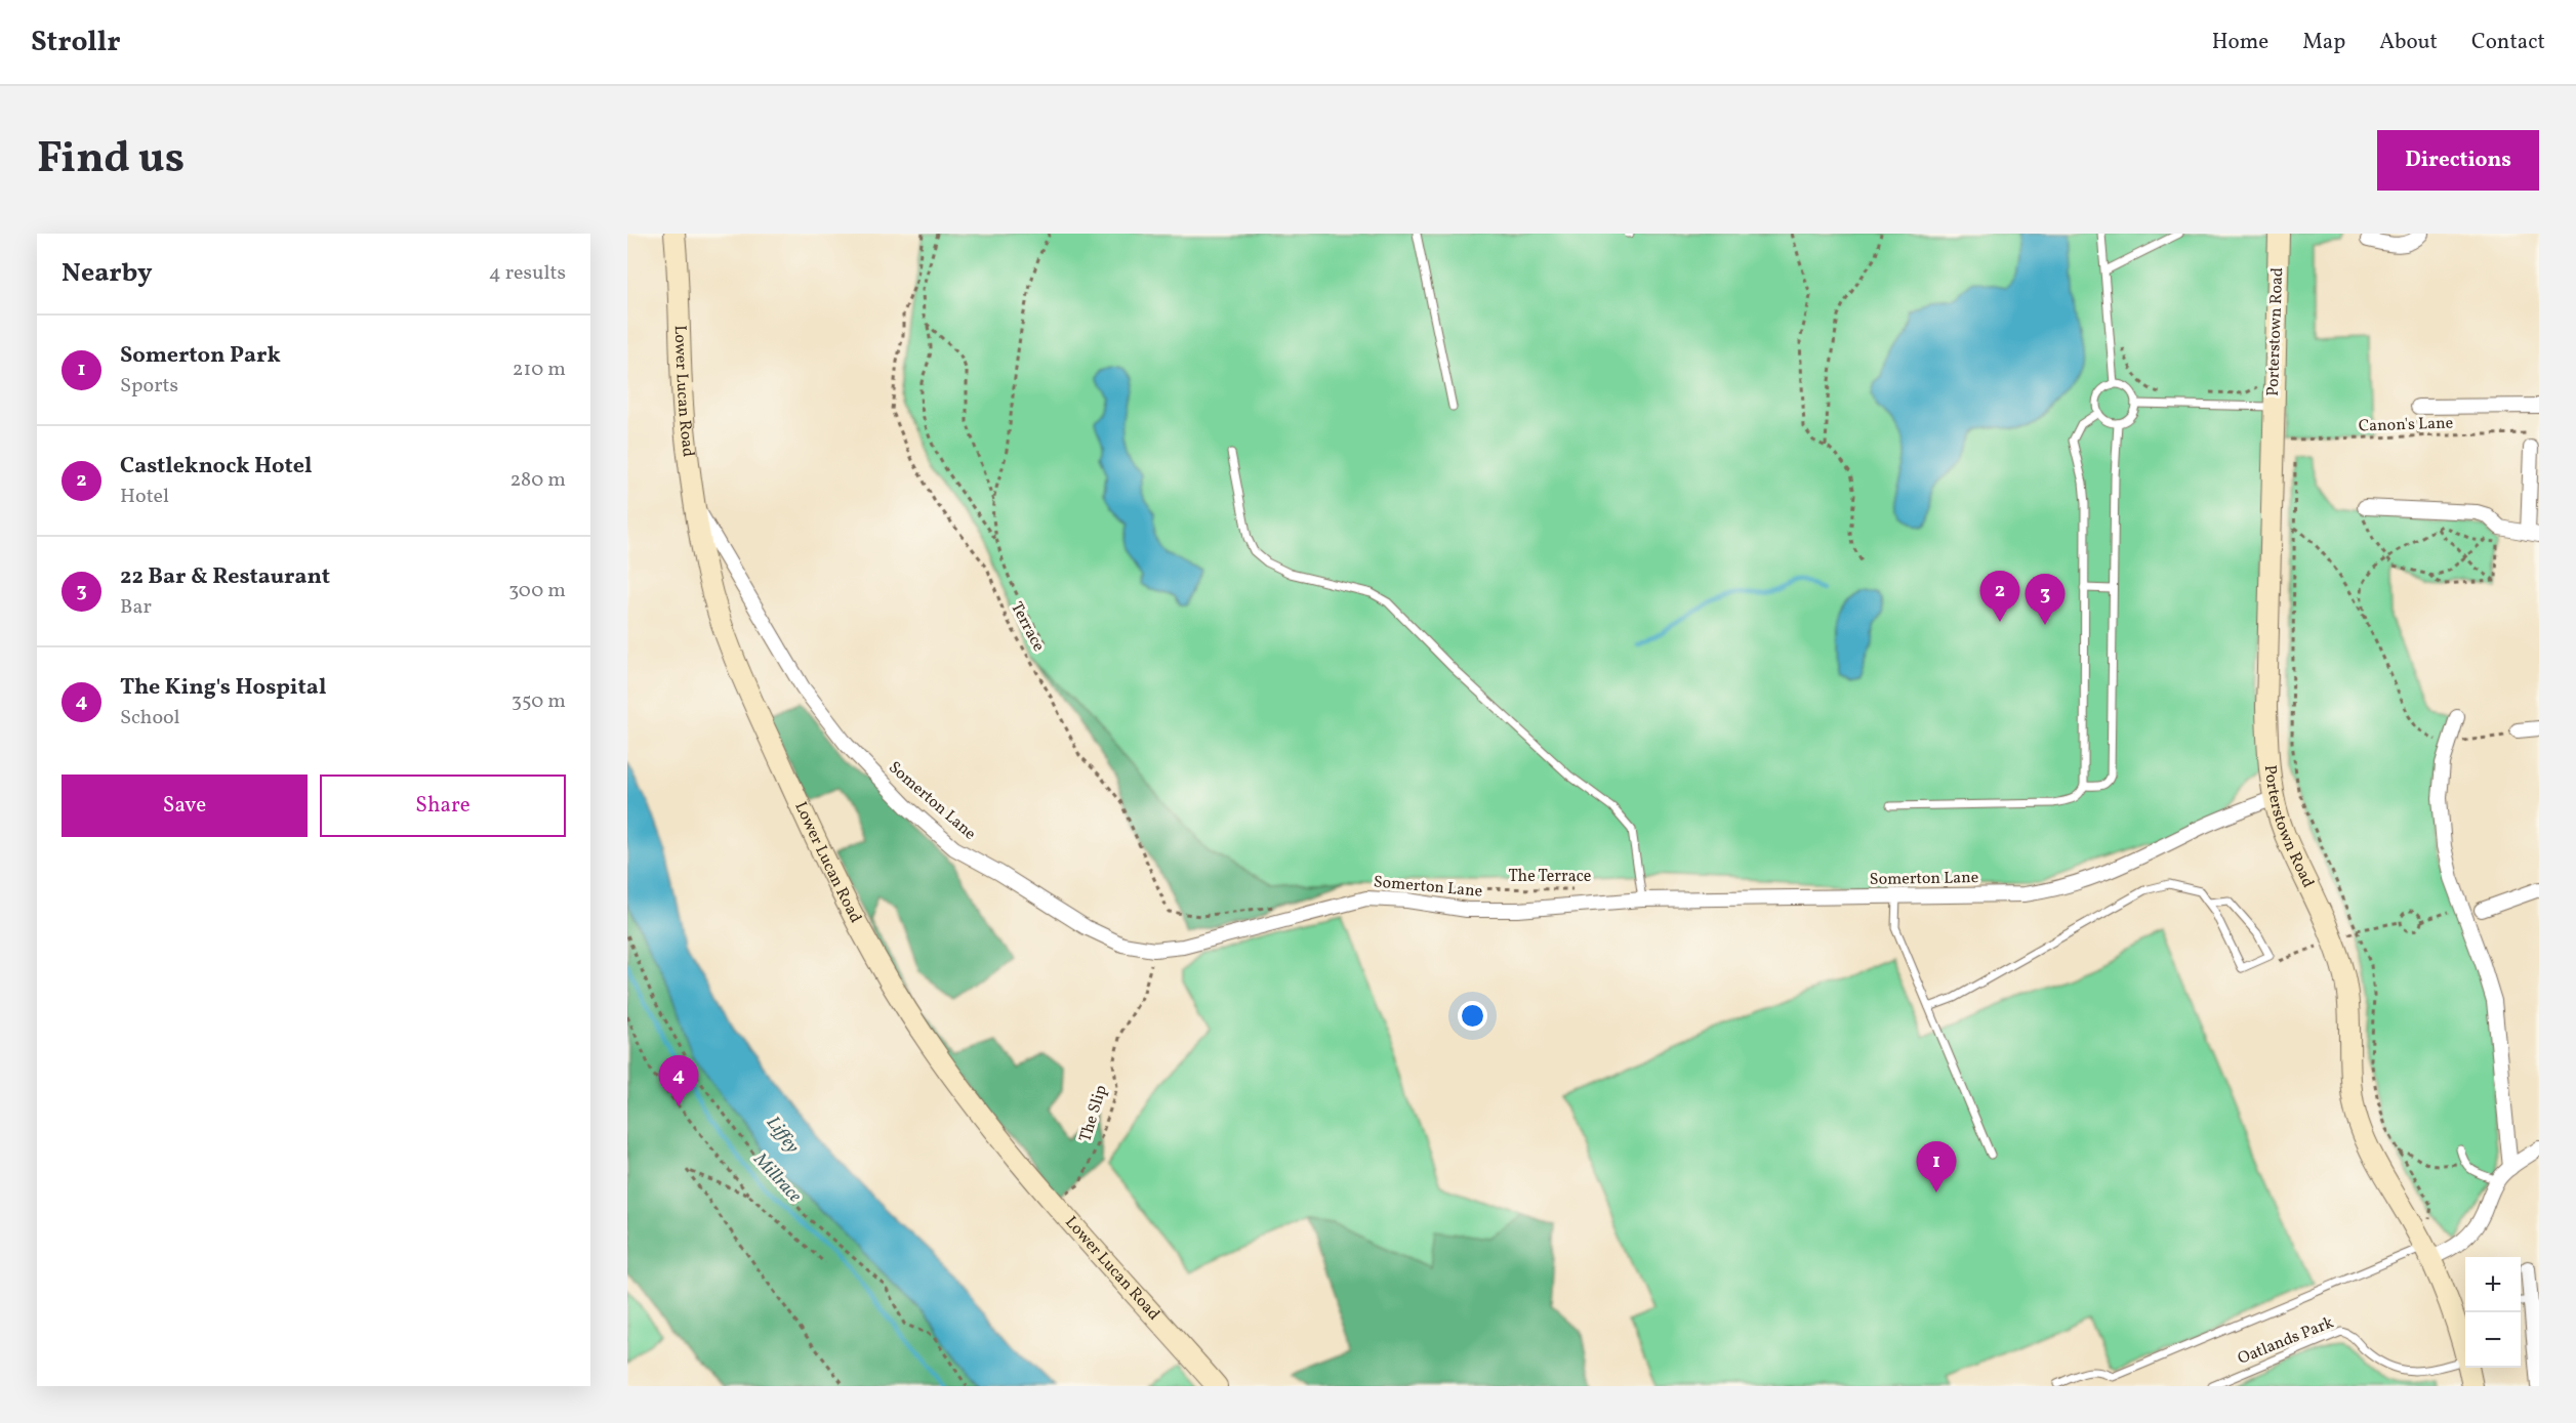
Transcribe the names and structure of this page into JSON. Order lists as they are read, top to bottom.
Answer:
{
  "streets": {
    "street": ["Porterstown Road", "Lower Lucan Road", "Somerton Lane"],
    "lane": ["Oatlands Park"],
    "path": [
      "Canon's Lane",
      "Terrace",
      "The Terrace",
      "The Slip"
    ]
  },
  "crossings": [
    ["Porterstown Road", "Canon's Lane"],
    ["Porterstown Road", "Somerton Lane"],
    ["Lower Lucan Road", "Somerton Lane"],
    ["Lower Lucan Road", "The Slip"],
    ["Somerton Lane", "The Slip"]
  ],
  "water": ["Liffey", "Millrace"],
  "page": {
    "header": "Strollr",
    "nav": [
      "Home",
      "Map",
      "About",
      "Contact"
    ],
    "title": "Find us",
    "buttons": [
      "Directions",
      ["Save", "Share"]
    ],
    "heading": ["Nearby", "4 results"],
    "list": [
      {
        "mark": "1",
        "name": "Somerton Park",
        "note": "Sports",
        "value": "210 m"
      },
      {
        "mark": "2",
        "name": "Castleknock Hotel",
        "note": "Hotel",
        "value": "280 m"
      },
      {
        "mark": "3",
        "name": "22 Bar & Restaurant",
        "note": "Bar",
        "value": "300 m"
      },
      {
        "mark": "4",
        "name": "The King's Hospital",
        "note": "School",
        "value": "350 m"
      }
    ],
    "pins": [
      "2",
      "3",
      "4",
      "1"
    ],
    "map_buttons": ["+", "−"]
  }
}
